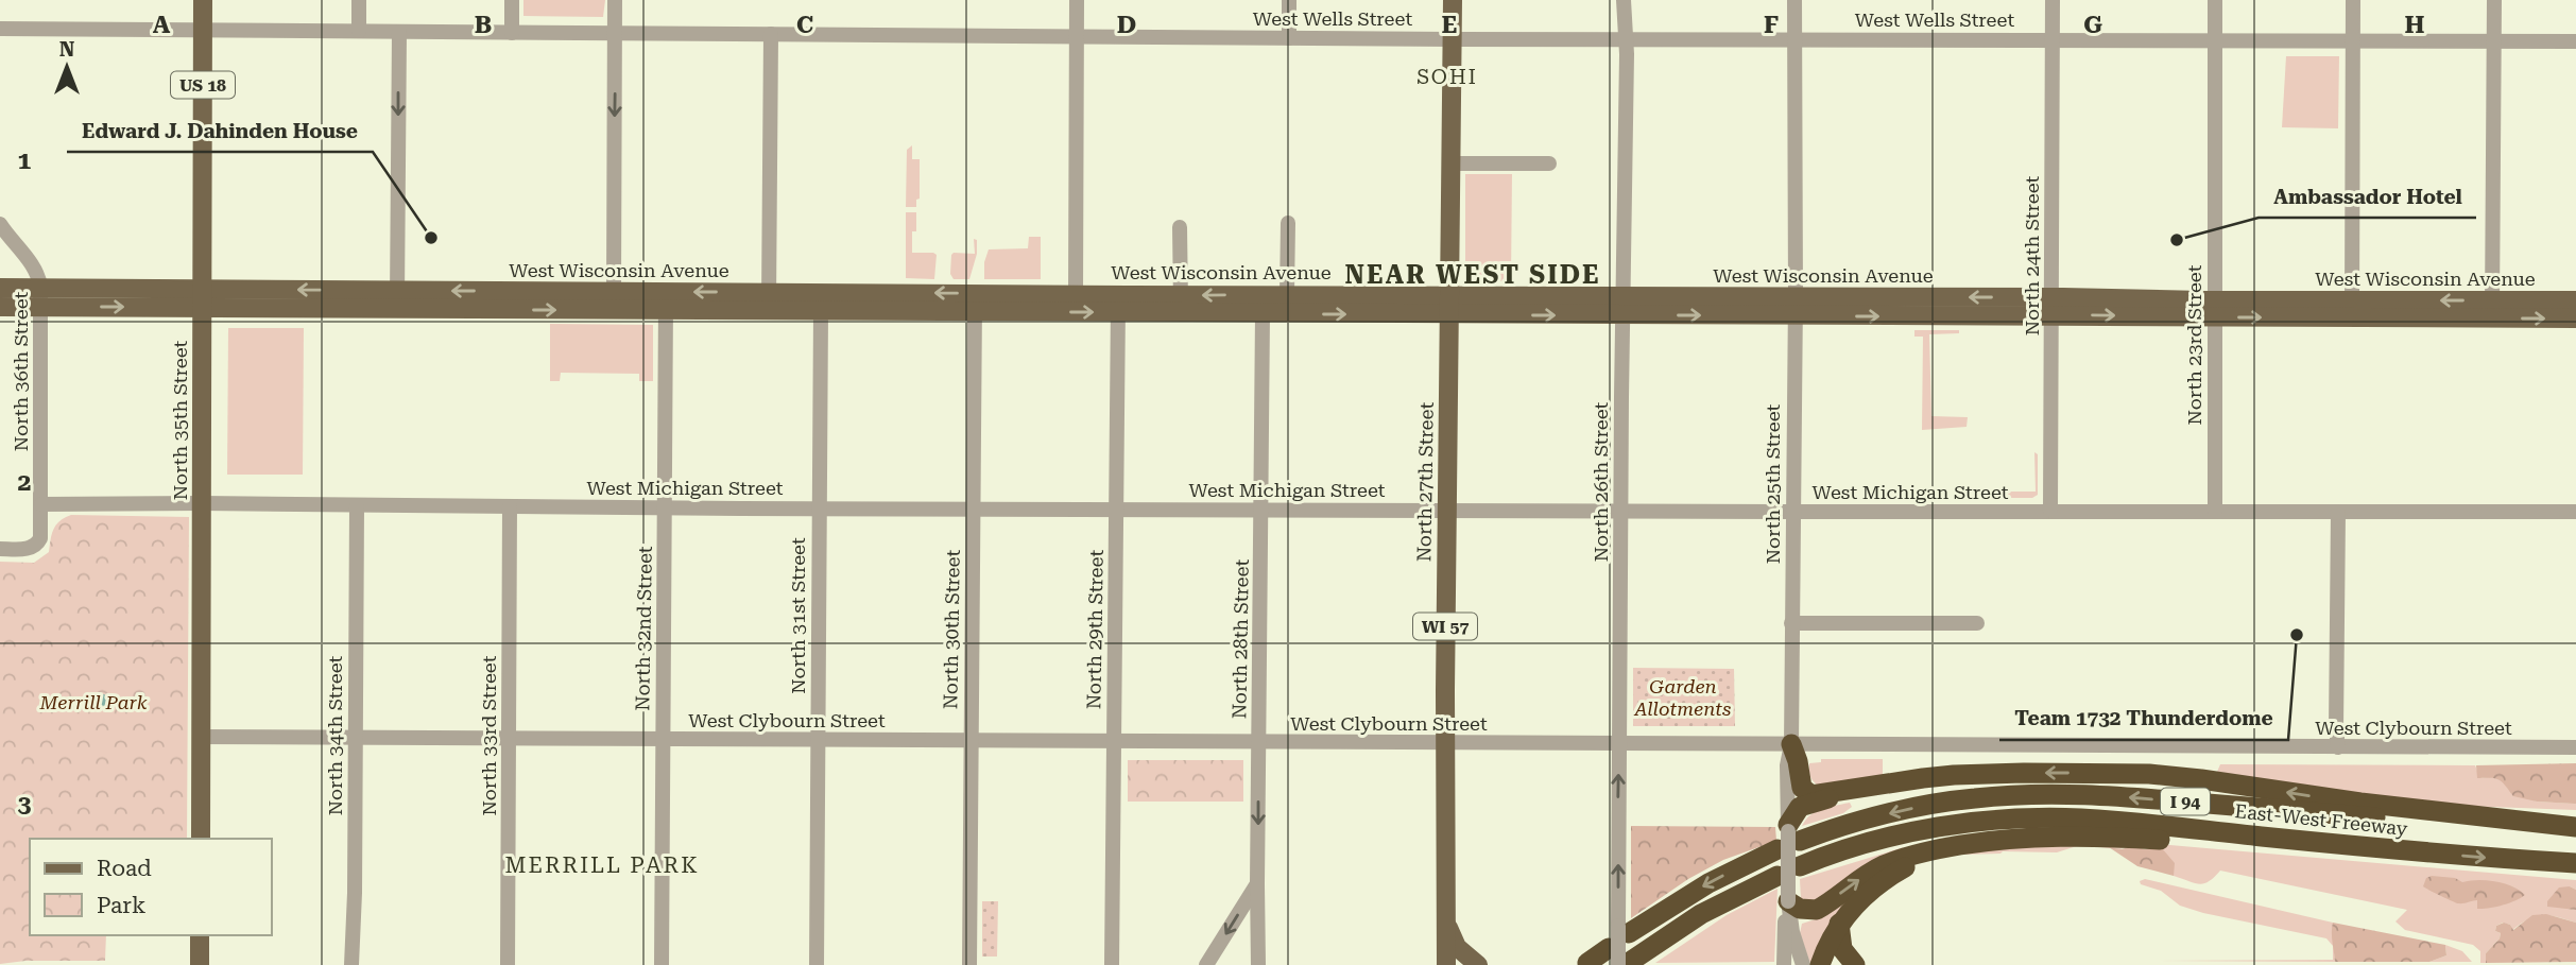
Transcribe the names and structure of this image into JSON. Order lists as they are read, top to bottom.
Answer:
{
  "streets": {
    "highway": ["I 94", "East-West Freeway"],
    "main road": [
      "US 18",
      "West Wisconsin Avenue",
      "North 35th Street",
      "North 27th Street",
      "WI 57"
    ],
    "street": [
      "West Wells Street",
      "North 24th Street",
      "North 23rd Street",
      "North 36th Street",
      "North 26th Street",
      "North 25th Street",
      "West Michigan Street",
      "North 31st Street",
      "North 32nd Street",
      "North 30th Street",
      "North 29th Street",
      "North 28th Street",
      "West Clybourn Street",
      "North 34th Street",
      "North 33rd Street"
    ]
  },
  "crossings": [
    ["West Wells Street", "North 24th Street"],
    ["West Wells Street", "North 23rd Street"],
    ["West Wells Street", "North 35th Street"],
    ["West Wells Street", "North 27th Street"],
    ["West Wells Street", "North 26th Street"],
    ["West Wells Street", "North 25th Street"],
    ["North 24th Street", "West Wisconsin Avenue"],
    ["North 24th Street", "West Michigan Street"],
    ["West Wisconsin Avenue", "North 23rd Street"],
    ["West Wisconsin Avenue", "North 36th Street"],
    ["West Wisconsin Avenue", "North 35th Street"],
    ["West Wisconsin Avenue", "North 27th Street"],
    ["West Wisconsin Avenue", "North 26th Street"],
    ["West Wisconsin Avenue", "North 25th Street"],
    ["West Wisconsin Avenue", "North 31st Street"],
    ["West Wisconsin Avenue", "North 32nd Street"],
    ["West Wisconsin Avenue", "North 30th Street"],
    ["West Wisconsin Avenue", "North 29th Street"],
    ["West Wisconsin Avenue", "North 28th Street"],
    ["North 23rd Street", "West Michigan Street"],
    ["North 36th Street", "West Michigan Street"],
    ["North 35th Street", "West Michigan Street"],
    ["North 35th Street", "West Clybourn Street"],
    ["North 27th Street", "West Michigan Street"],
    ["North 27th Street", "West Clybourn Street"],
    ["North 26th Street", "West Michigan Street"],
    ["North 26th Street", "West Clybourn Street"],
    ["North 26th Street", "East-West Freeway"],
    ["North 25th Street", "West Michigan Street"],
    ["North 25th Street", "West Clybourn Street"],
    ["North 25th Street", "East-West Freeway"],
    ["West Michigan Street", "North 31st Street"],
    ["West Michigan Street", "North 32nd Street"],
    ["West Michigan Street", "North 30th Street"],
    ["West Michigan Street", "North 29th Street"],
    ["West Michigan Street", "North 28th Street"],
    ["West Michigan Street", "North 34th Street"],
    ["West Michigan Street", "North 33rd Street"],
    ["North 31st Street", "West Clybourn Street"],
    ["North 32nd Street", "West Clybourn Street"],
    ["North 30th Street", "West Clybourn Street"],
    ["North 29th Street", "West Clybourn Street"],
    ["North 28th Street", "West Clybourn Street"],
    ["West Clybourn Street", "North 34th Street"],
    ["West Clybourn Street", "North 33rd Street"]
  ],
  "districts": ["SOHI", "NEAR WEST SIDE", "MERRILL PARK"],
  "parks": ["Garden Allotments", "Merrill Park"],
  "places": ["Edward J. Dahinden House", "Ambassador Hotel", "Team 1732 Thunderdome"],
  "legend": ["Road", "Park"],
  "north": "top",
  "grid": {
    "columns": [
      "A",
      "B",
      "C",
      "D",
      "E",
      "F",
      "G",
      "H"
    ],
    "rows": ["1", "2", "3"]
  }
}
